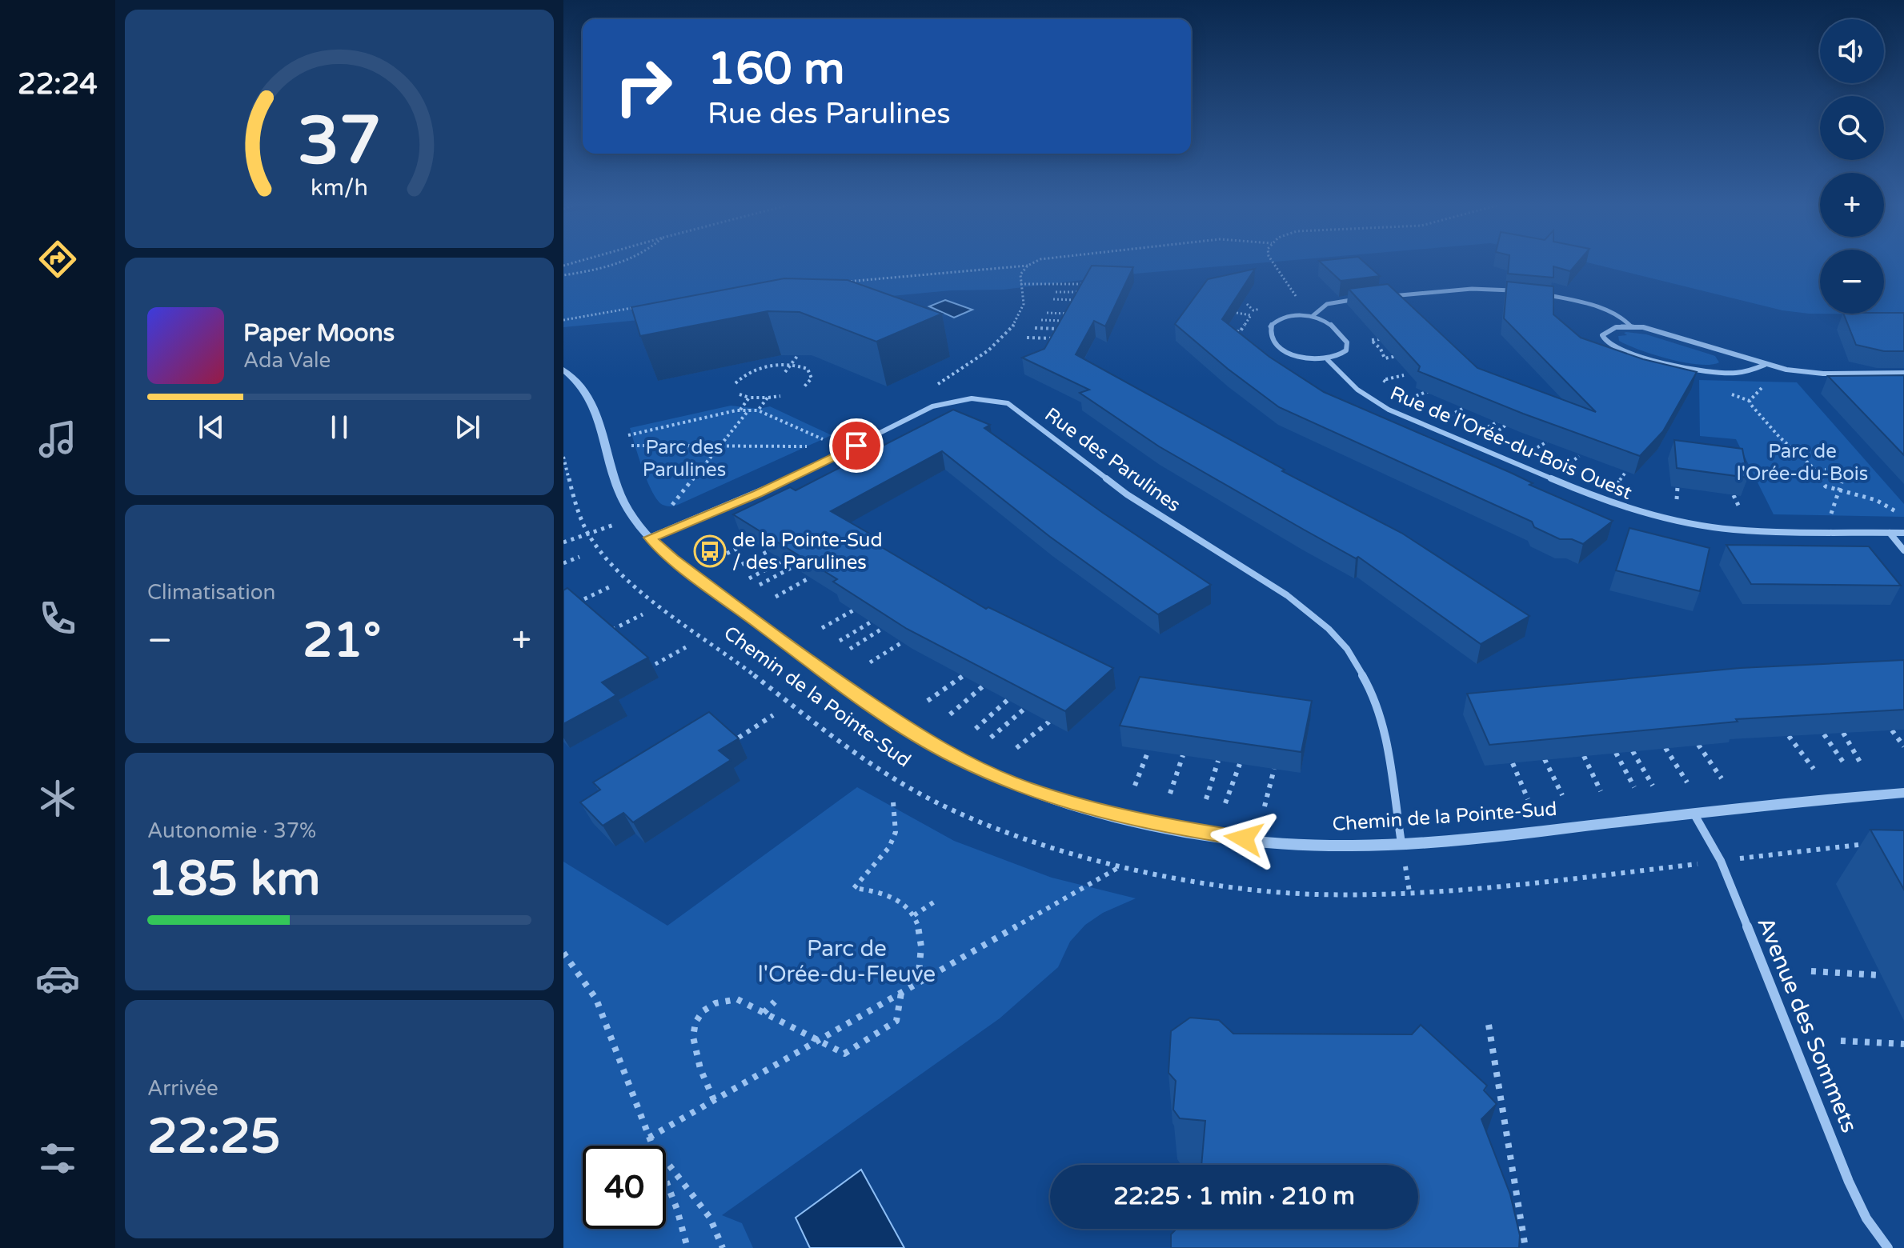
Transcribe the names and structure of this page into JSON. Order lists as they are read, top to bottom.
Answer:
{
  "streets": {
    "street": [
      "Rue de l'Orée-du-Bois Ouest",
      "Rue des Parulines",
      "Chemin de la Pointe-Sud",
      "Avenue des Sommets"
    ]
  },
  "crossings": [
    ["Rue des Parulines", "Chemin de la Pointe-Sud"],
    ["Chemin de la Pointe-Sud", "Avenue des Sommets"]
  ],
  "parks": ["Parc des Parulines", "Parc de l'Orée-du-Bois", "Parc de l'Orée-du-Fleuve"],
  "places": {
    "bus stop": ["de la Pointe-Sud / des Parulines"]
  },
  "page": {
    "tabs": "22:24",
    "map_buttons": ["+", "−"],
    "turn": ["160 m", "Rue des Parulines"],
    "song": ["Paper Moons", "Ada Vale"],
    "tile": [
      "Climatisation",
      ["Autonomie · 37%", "185 km"],
      ["Arrivée", "22:25"]
    ],
    "heat": ["−", "21°", "+"],
    "limit": "40",
    "trip": "22:25 · 1 min · 210 m",
    "gauge": ["37", "km/h"]
  }
}
